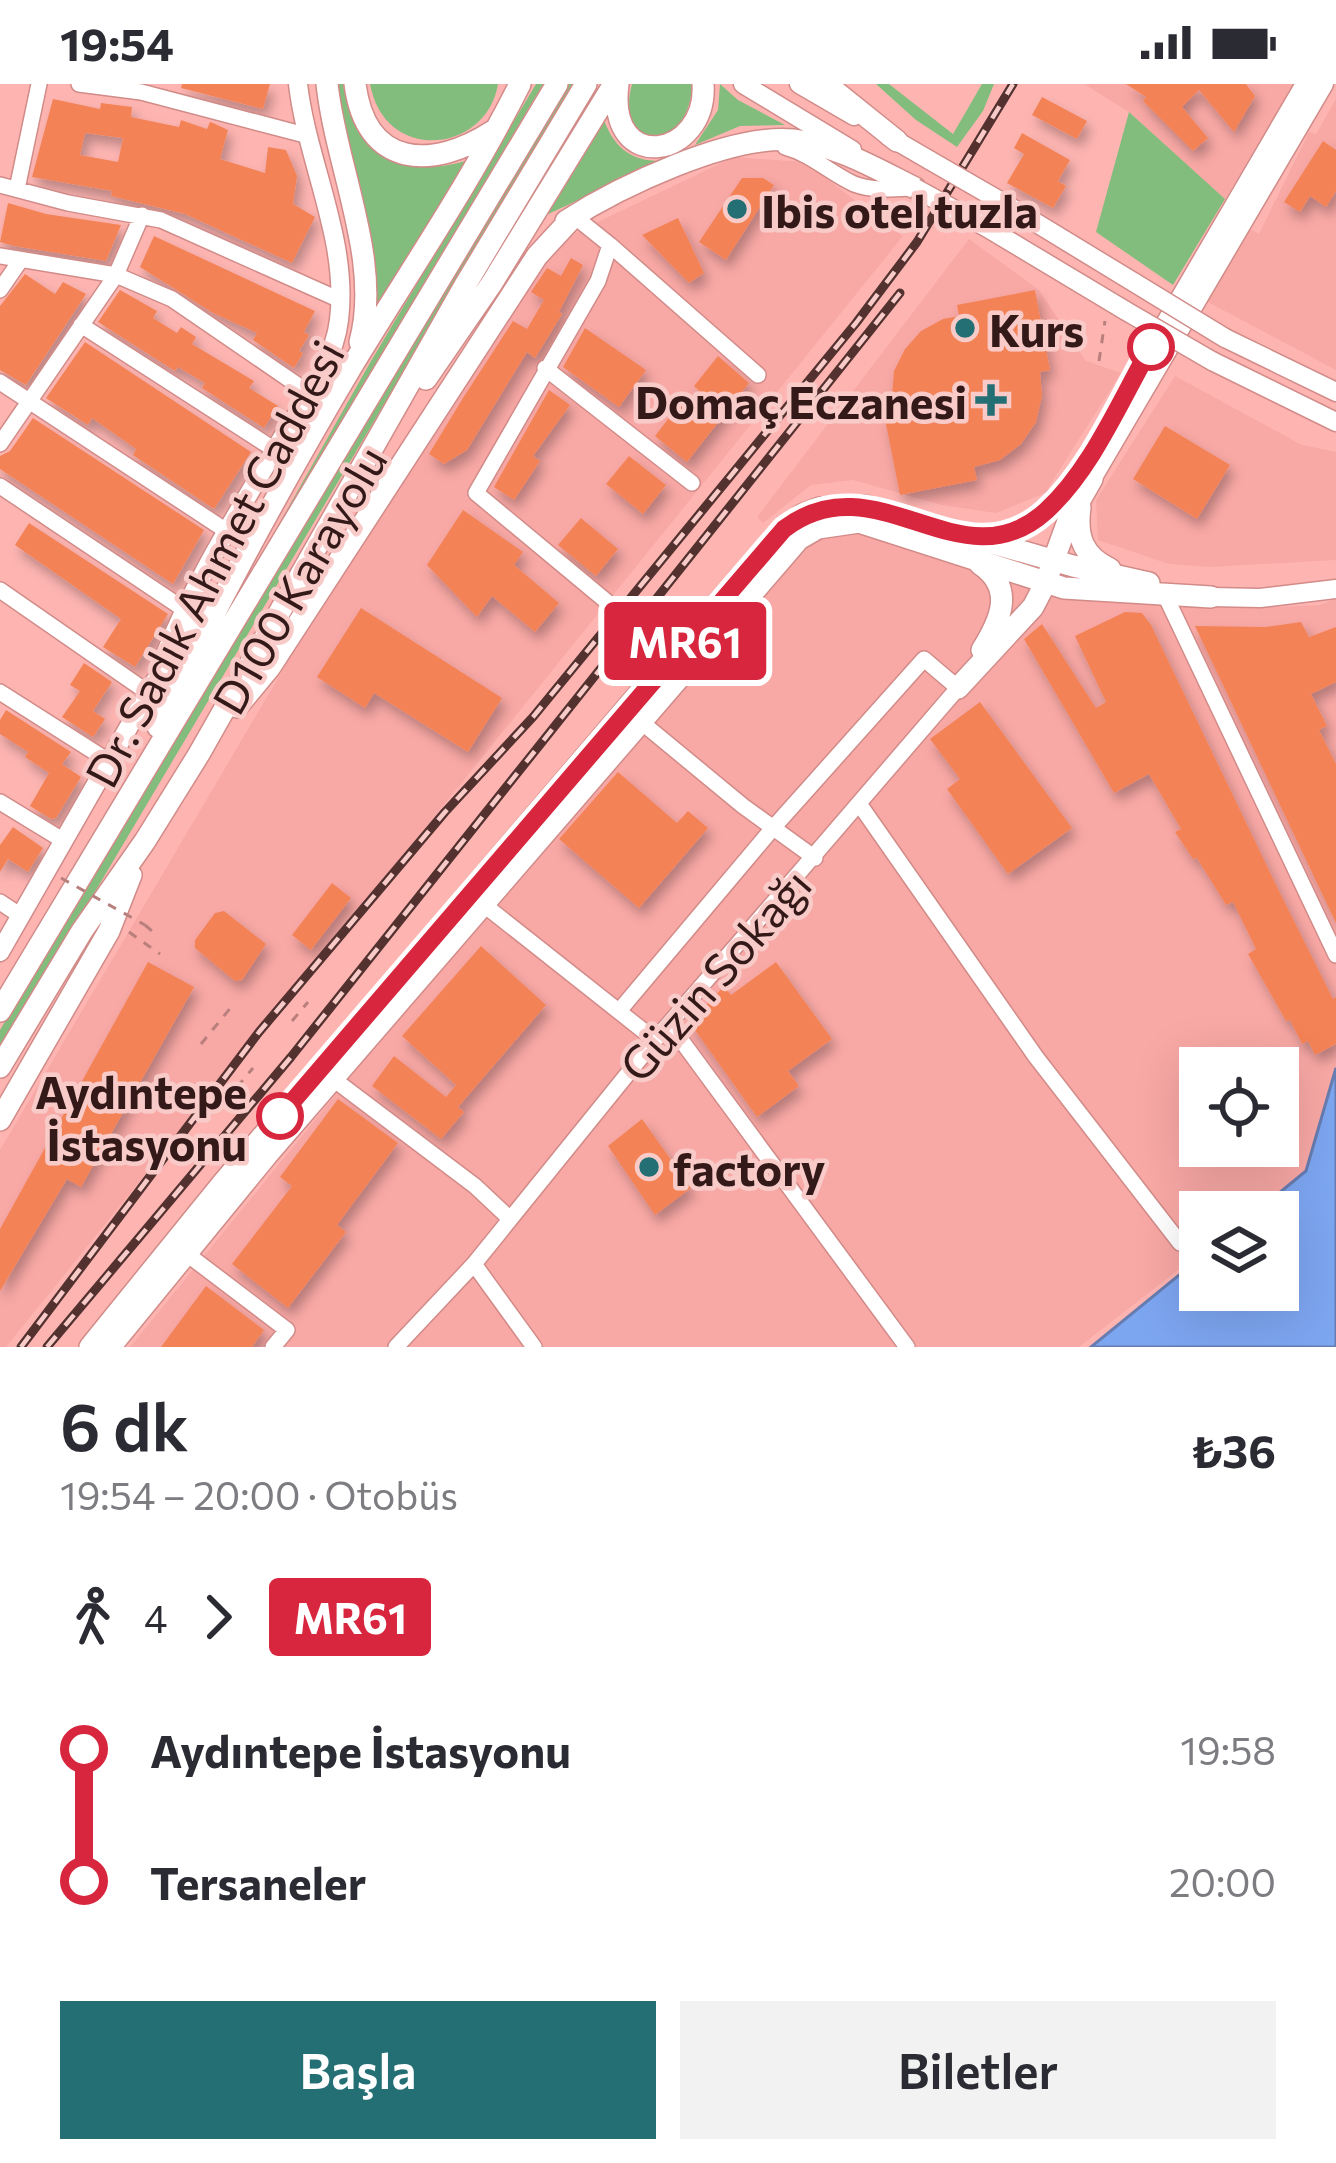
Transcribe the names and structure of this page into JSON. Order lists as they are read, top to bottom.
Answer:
{
  "streets": {
    "highway": ["D100 Karayolu"],
    "main road": ["Dr. Sadık Ahmet Caddesi"],
    "street": ["Güzin Sokağı"]
  },
  "places": {
    "other": [
      "Ibis otel tuzla",
      "Kurs",
      "Aydıntepe İstasyonu",
      "factory"
    ],
    "health": ["Domaç Eczanesi"]
  },
  "lines": ["bus line MR61"],
  "page": {
    "status": "19:54",
    "on_map": "MR61",
    "heading": ["6 dk", "19:54 – 20:00 · Otobüs", "₺36"],
    "legs": ["4", "MR61"],
    "list": [
      {
        "name": "Aydıntepe İstasyonu",
        "value": "19:58"
      },
      {
        "name": "Tersaneler",
        "value": "20:00"
      }
    ],
    "buttons": ["Başla", "Biletler"]
  }
}
